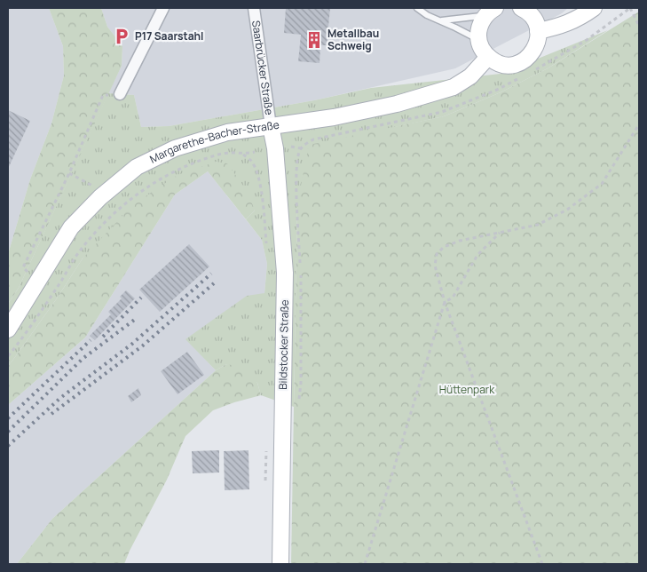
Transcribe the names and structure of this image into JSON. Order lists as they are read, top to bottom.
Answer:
{
  "streets": {
    "main road": ["Margarethe-Bacher-Straße", "Bildstocker Straße"],
    "street": ["Saarbrücker Straße"]
  },
  "crossings": [
    ["Saarbrücker Straße", "Margarethe-Bacher-Straße"],
    ["Saarbrücker Straße", "Bildstocker Straße"],
    ["Margarethe-Bacher-Straße", "Bildstocker Straße"]
  ],
  "parks": ["Hüttenpark"],
  "places": {
    "parking": ["P17 Saarstahl"],
    "building": ["Metallbau Schweig"]
  }
}
